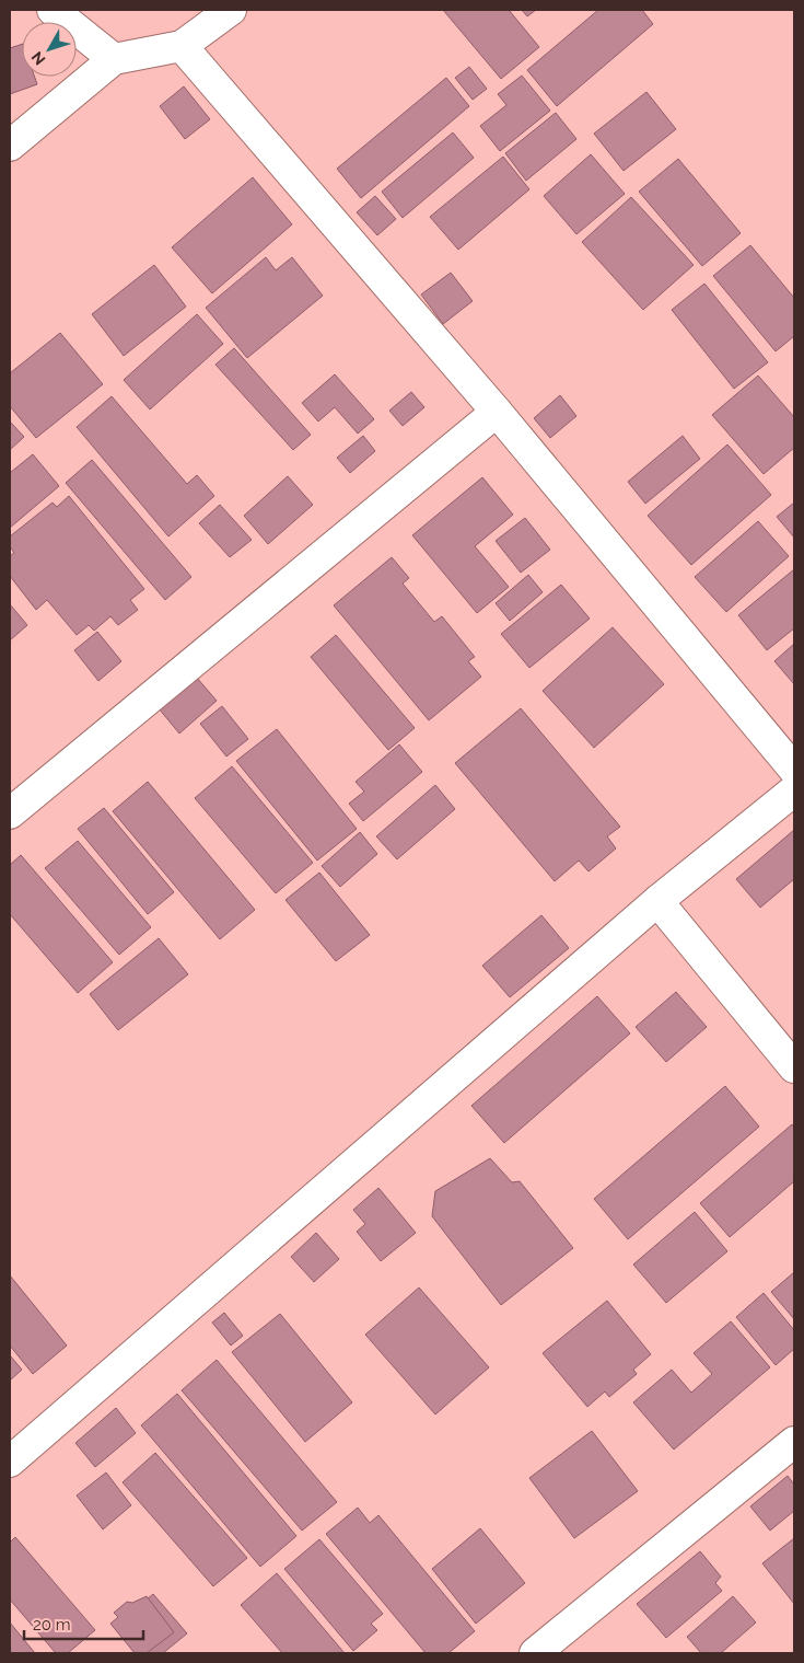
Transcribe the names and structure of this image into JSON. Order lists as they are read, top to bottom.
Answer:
{
  "scale_bar": "20 m",
  "north": "bottom left"
}
